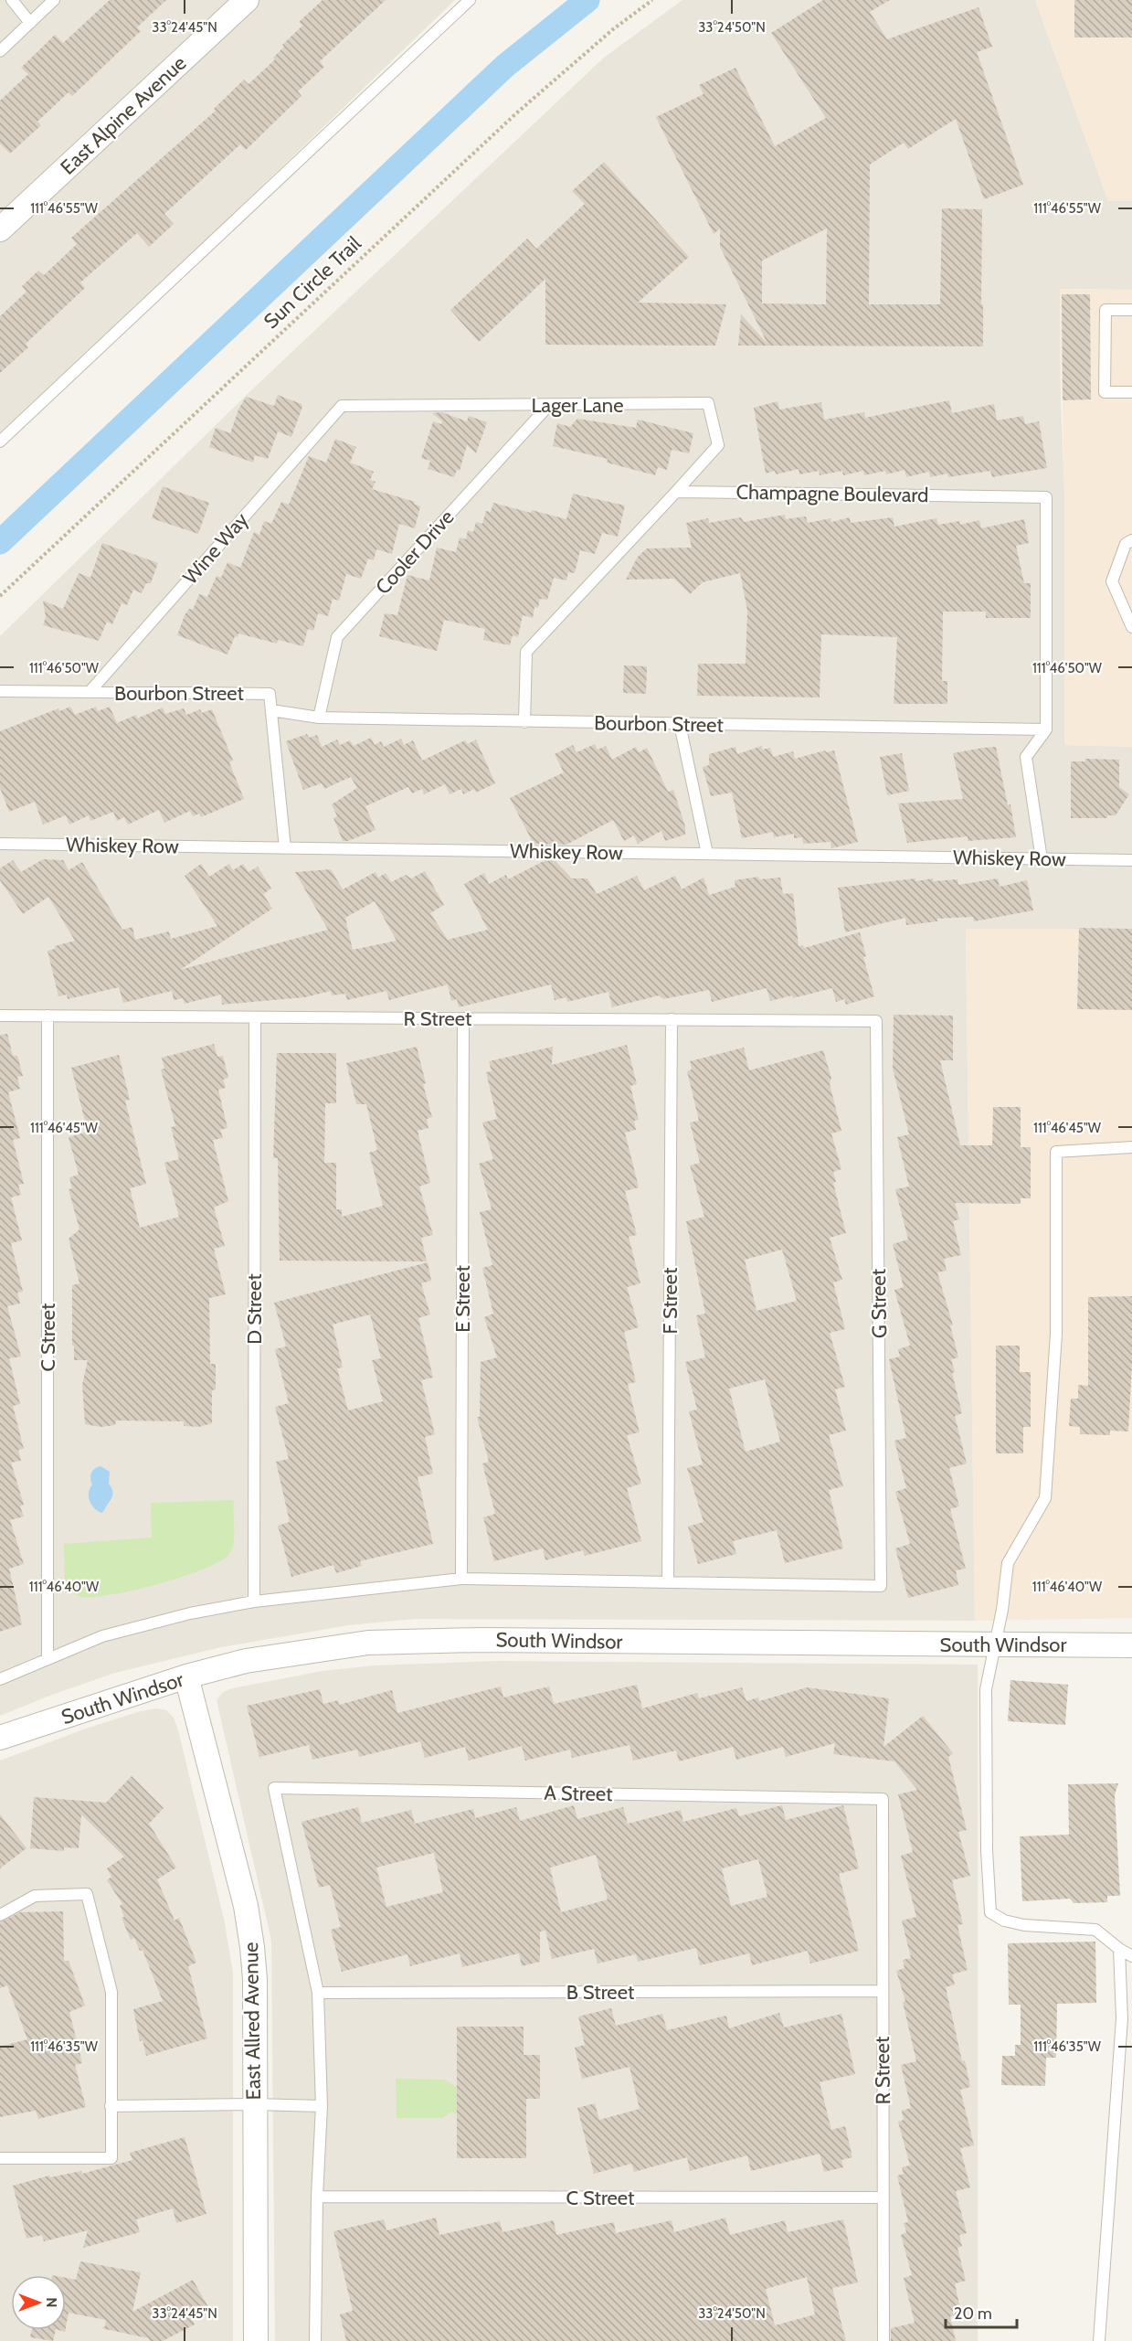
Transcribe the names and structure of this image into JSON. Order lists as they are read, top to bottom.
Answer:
{
  "streets": {
    "street": ["East Alpine Avenue", "South Windsor", "East Allred Avenue"],
    "lane": [
      "Lager Lane",
      "Champagne Boulevard",
      "Wine Way",
      "Cooler Drive",
      "Bourbon Street",
      "Whiskey Row",
      "R Street",
      "E Street",
      "F Street",
      "G Street",
      "D Street",
      "C Street",
      "A Street",
      "B Street"
    ],
    "path": ["Sun Circle Trail"]
  },
  "crossings": [
    ["Lager Lane", "Champagne Boulevard"],
    ["Lager Lane", "Wine Way"],
    ["Lager Lane", "Cooler Drive"],
    ["Champagne Boulevard", "Bourbon Street"],
    ["Wine Way", "Bourbon Street"],
    ["Cooler Drive", "Bourbon Street"],
    ["R Street", "E Street"],
    ["R Street", "F Street"],
    ["R Street", "G Street"],
    ["R Street", "D Street"],
    ["R Street", "C Street"],
    ["R Street", "A Street"],
    ["R Street", "B Street"],
    ["F Street", "G Street"],
    ["South Windsor", "East Allred Avenue"],
    ["A Street", "B Street"]
  ],
  "scale_bar": "20 m",
  "north": "right",
  "coordinates": [
    "33°24'45\"N",
    "33°24'50\"N",
    "111°46'55\"W",
    "111°46'50\"W",
    "111°46'45\"W",
    "111°46'40\"W",
    "111°46'35\"W"
  ]
}
